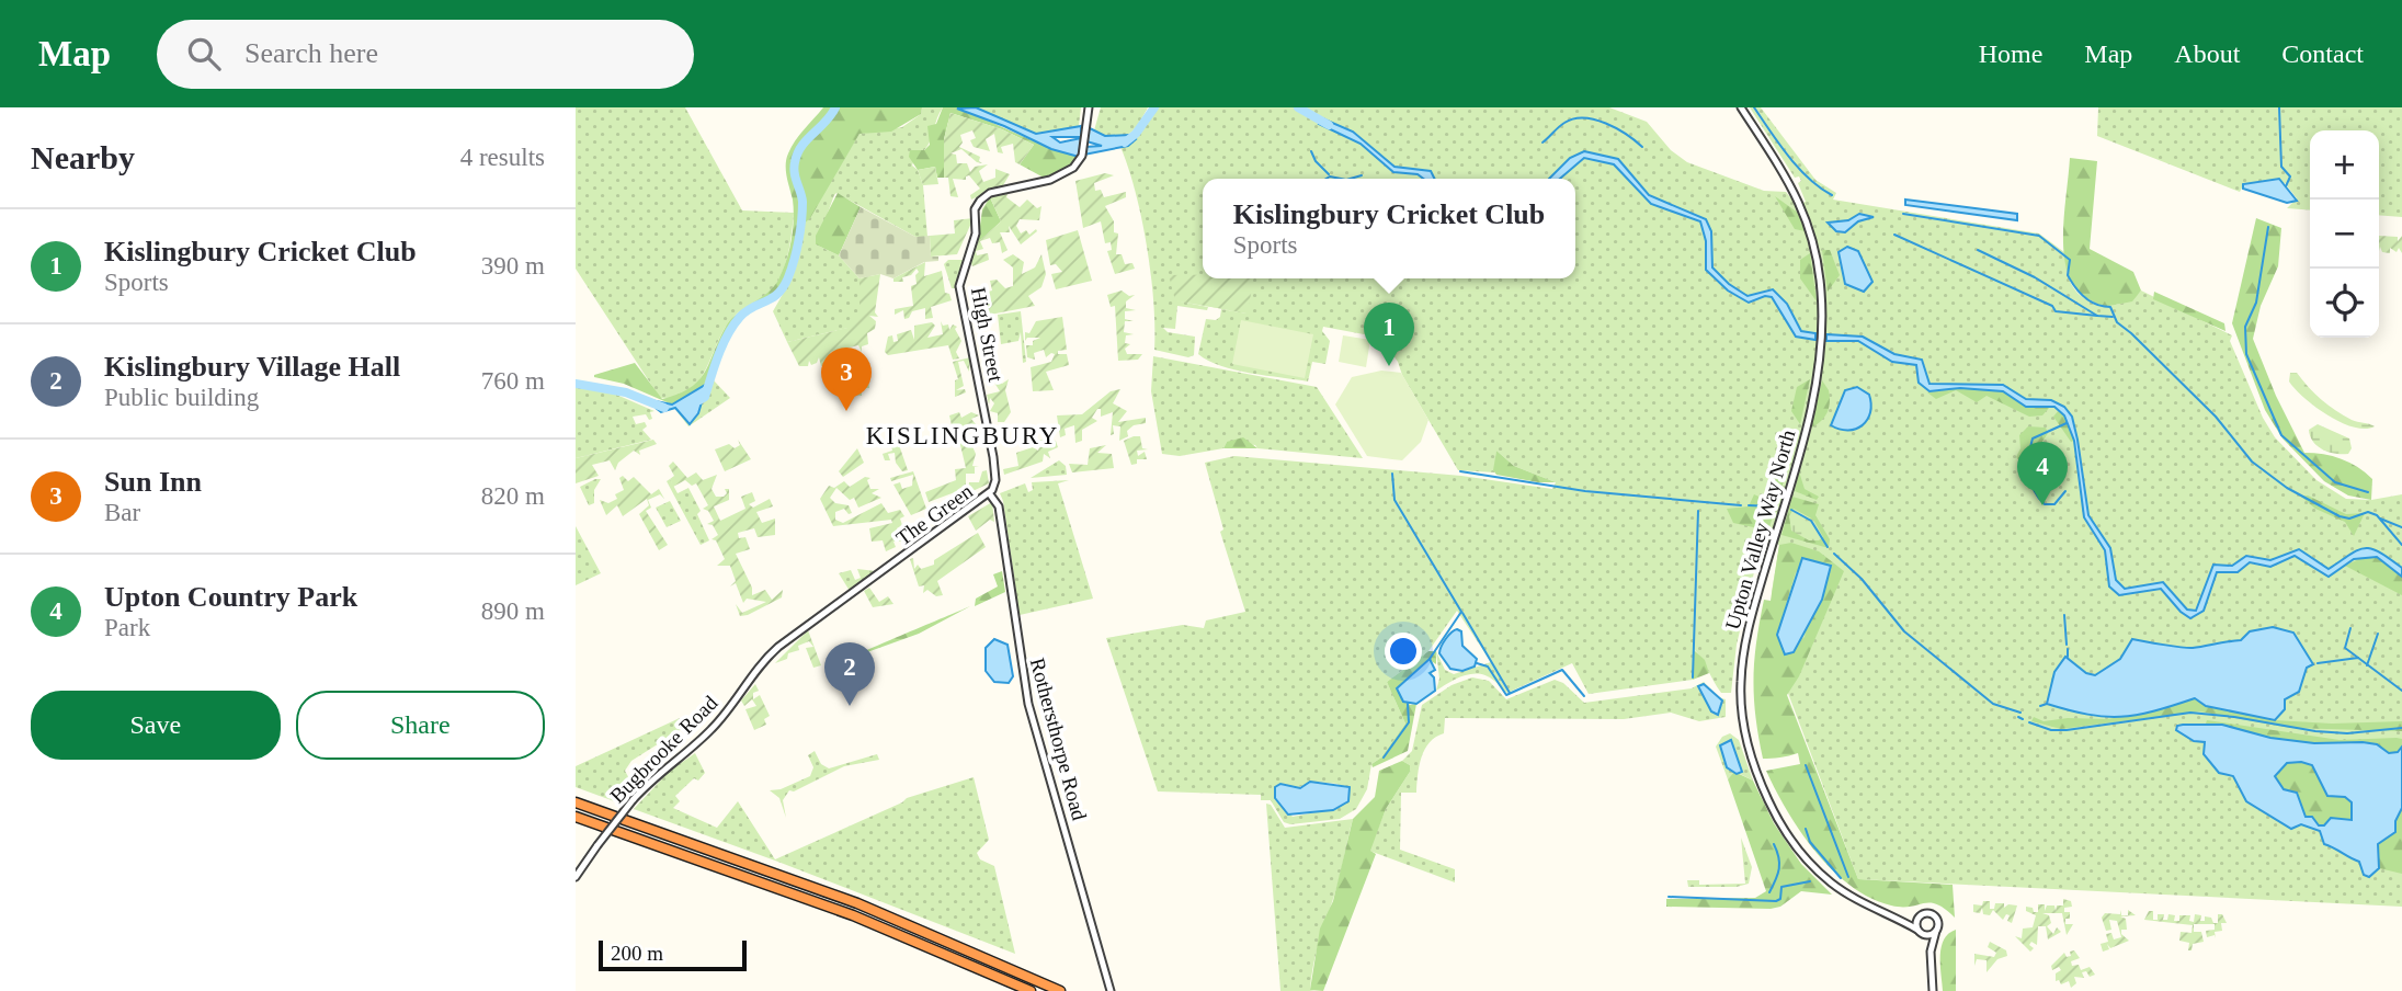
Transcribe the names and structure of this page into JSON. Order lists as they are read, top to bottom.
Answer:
{
  "streets": {
    "street": [
      "High Street",
      "The Green",
      "Upton Valley Way North",
      "Rothersthorpe Road",
      "Bugbrooke Road"
    ]
  },
  "crossings": [
    ["High Street", "The Green"],
    ["The Green", "Rothersthorpe Road"],
    ["The Green", "Bugbrooke Road"]
  ],
  "districts": ["KISLINGBURY"],
  "scale_bar": "200 m",
  "page": {
    "header": "Map",
    "search": "Search here",
    "nav": [
      "Home",
      "Map",
      "About",
      "Contact"
    ],
    "heading": ["Nearby", "4 results"],
    "map_buttons": ["+", "−"],
    "popup": ["Kislingbury Cricket Club", "Sports"],
    "list": [
      {
        "mark": "1",
        "name": "Kislingbury Cricket Club",
        "note": "Sports",
        "value": "390 m"
      },
      {
        "mark": "2",
        "name": "Kislingbury Village Hall",
        "note": "Public building",
        "value": "760 m"
      },
      {
        "mark": "3",
        "name": "Sun Inn",
        "note": "Bar",
        "value": "820 m"
      },
      {
        "mark": "4",
        "name": "Upton Country Park",
        "note": "Park",
        "value": "890 m"
      }
    ],
    "pins": [
      "1",
      "3",
      "4",
      "2"
    ],
    "buttons": ["Save", "Share"],
    "scale": "200 m"
  }
}
